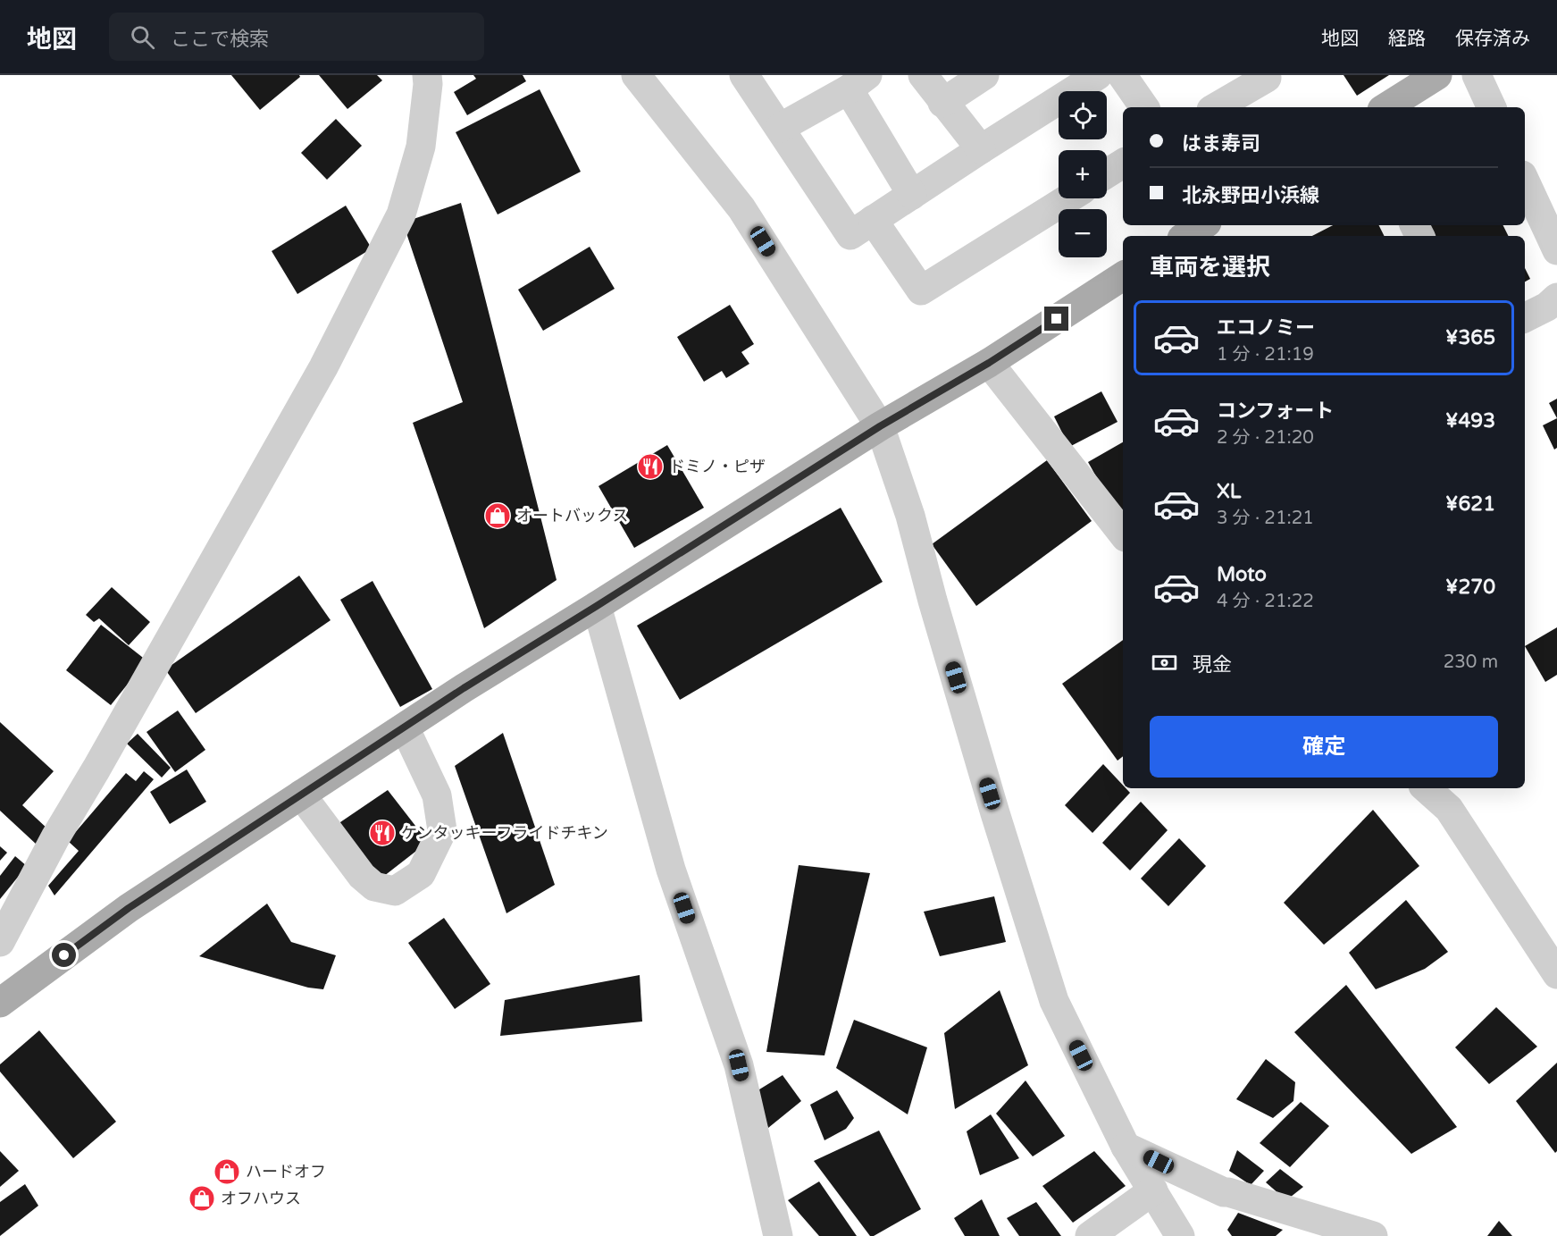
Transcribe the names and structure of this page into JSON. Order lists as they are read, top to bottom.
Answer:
{
  "places": {
    "restaurant": ["ドミノ・ピザ", "ケンタッキーフライドチキン"],
    "shop": ["オートバックス", "ハードオフ", "オフハウス"]
  },
  "page": {
    "header": "地図",
    "search": "ここで検索",
    "nav": ["地図", "経路", "保存済み"],
    "map_buttons": ["+", "−"],
    "banner": ["はま寿司", "北永野田小浜線"],
    "heading": "車両を選択",
    "list": [
      {
        "name": "エコノミー",
        "note": "1 分 · 21:19",
        "value": "¥365"
      },
      {
        "name": "コンフォート",
        "note": "2 分 · 21:20",
        "value": "¥493"
      },
      {
        "name": "XL",
        "note": "3 分 · 21:21",
        "value": "¥621"
      },
      {
        "name": "Moto",
        "note": "4 分 · 21:22",
        "value": "¥270"
      }
    ],
    "pay": ["現金", "230 m"],
    "buttons": "確定"
  }
}
